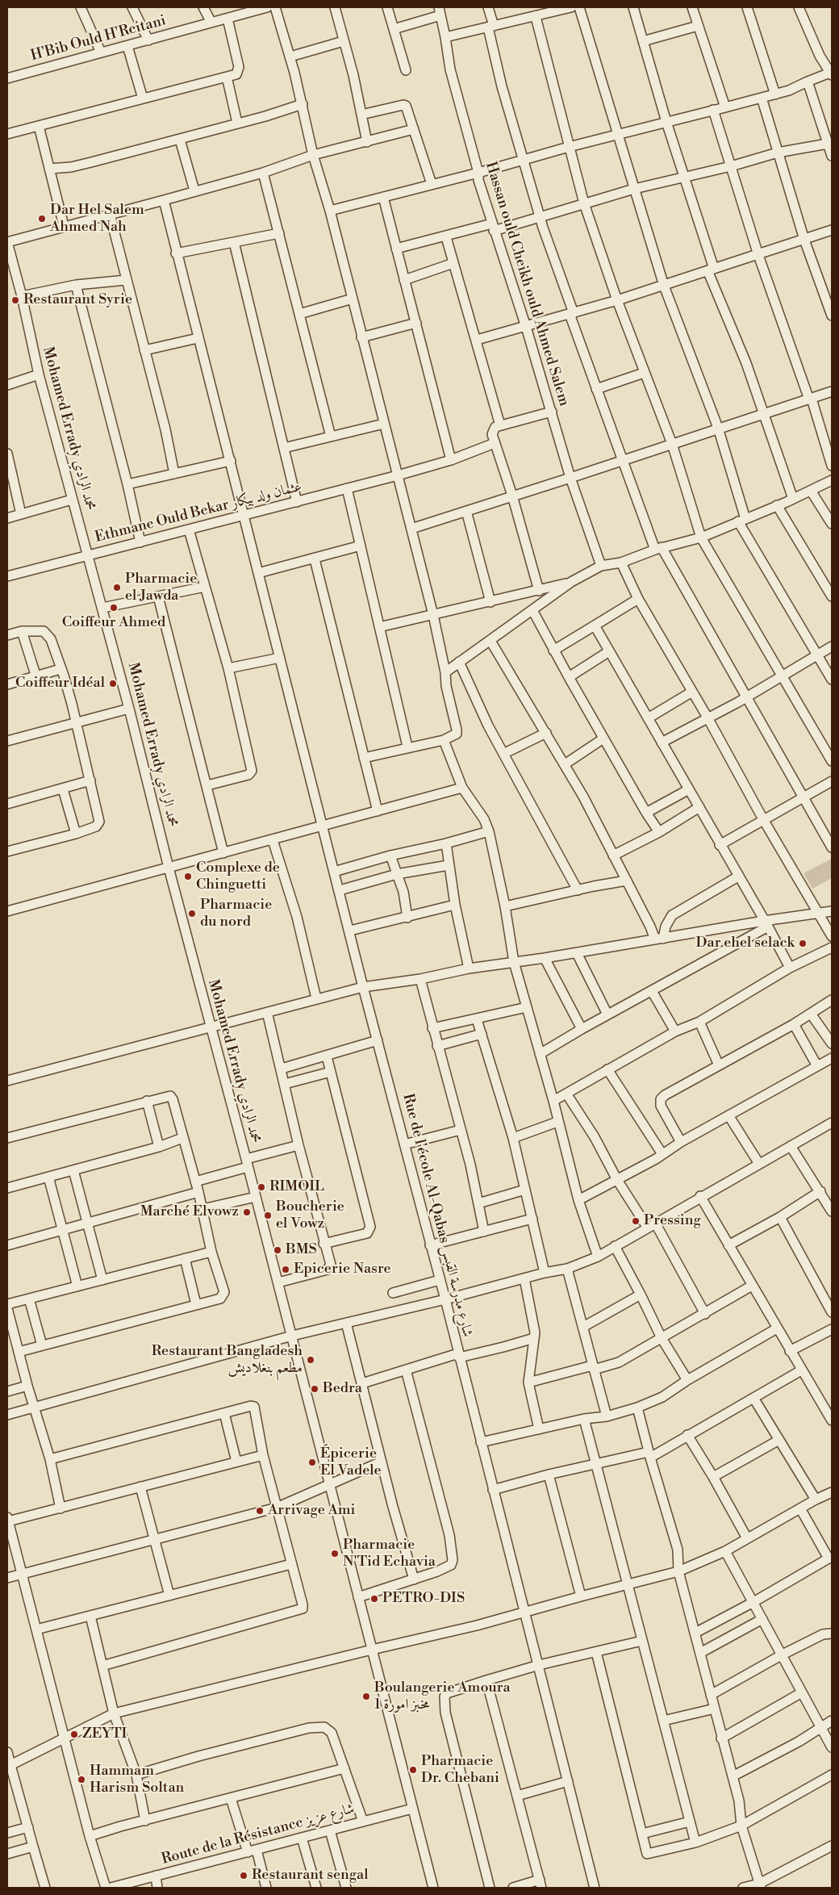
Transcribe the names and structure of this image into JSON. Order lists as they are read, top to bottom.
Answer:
{
  "streets": {
    "street": [
      "H'Bib Ould H'Reitani",
      "Hassan ould Cheikh ould Ahmed Salem",
      "Mohamed Errady محمد الرادي",
      "Ethmane Ould Bekar عثمان ولد بيكار",
      "Rue de l'école Al-Qabas شارع مدرسة القبس",
      "Route de la Résistance شارع عزيز"
    ]
  },
  "crossings": [
    ["Mohamed Errady محمد الرادي", "Ethmane Ould Bekar عثمان ولد بيكار"],
    ["Mohamed Errady محمد الرادي", "Route de la Résistance شارع عزيز"],
    ["Ethmane Ould Bekar عثمان ولد بيكار", "Rue de l'école Al-Qabas شارع مدرسة القبس"]
  ],
  "places": [
    "Dar Hel Salem Ahmed Nah",
    "Restaurant Syrie",
    "Pharmacie el Jawda",
    "Coiffeur Ahmed",
    "Coiffeur Idéal",
    "Complexe de Chinguetti",
    "Pharmacie du nord",
    "Dar ehel selack",
    "RIMOIL",
    "Marché Elvowz",
    "Boucherie el Vowz",
    "Pressing",
    "BMS",
    "Epicerie Nasre",
    "Restaurant Bangladesh مطعم بنغلاديش",
    "Bedra",
    "Épicerie El Vadele",
    "Arrivage Ami",
    "Pharmacie N'Tid Echavia",
    "PETRO-DIS",
    "Boulangerie Amoura 1 مخبز امورة",
    "ZEYTI",
    "Pharmacie Dr. Chebani",
    "Hammam Harism Soltan",
    "Restaurant sengal"
  ]
}
